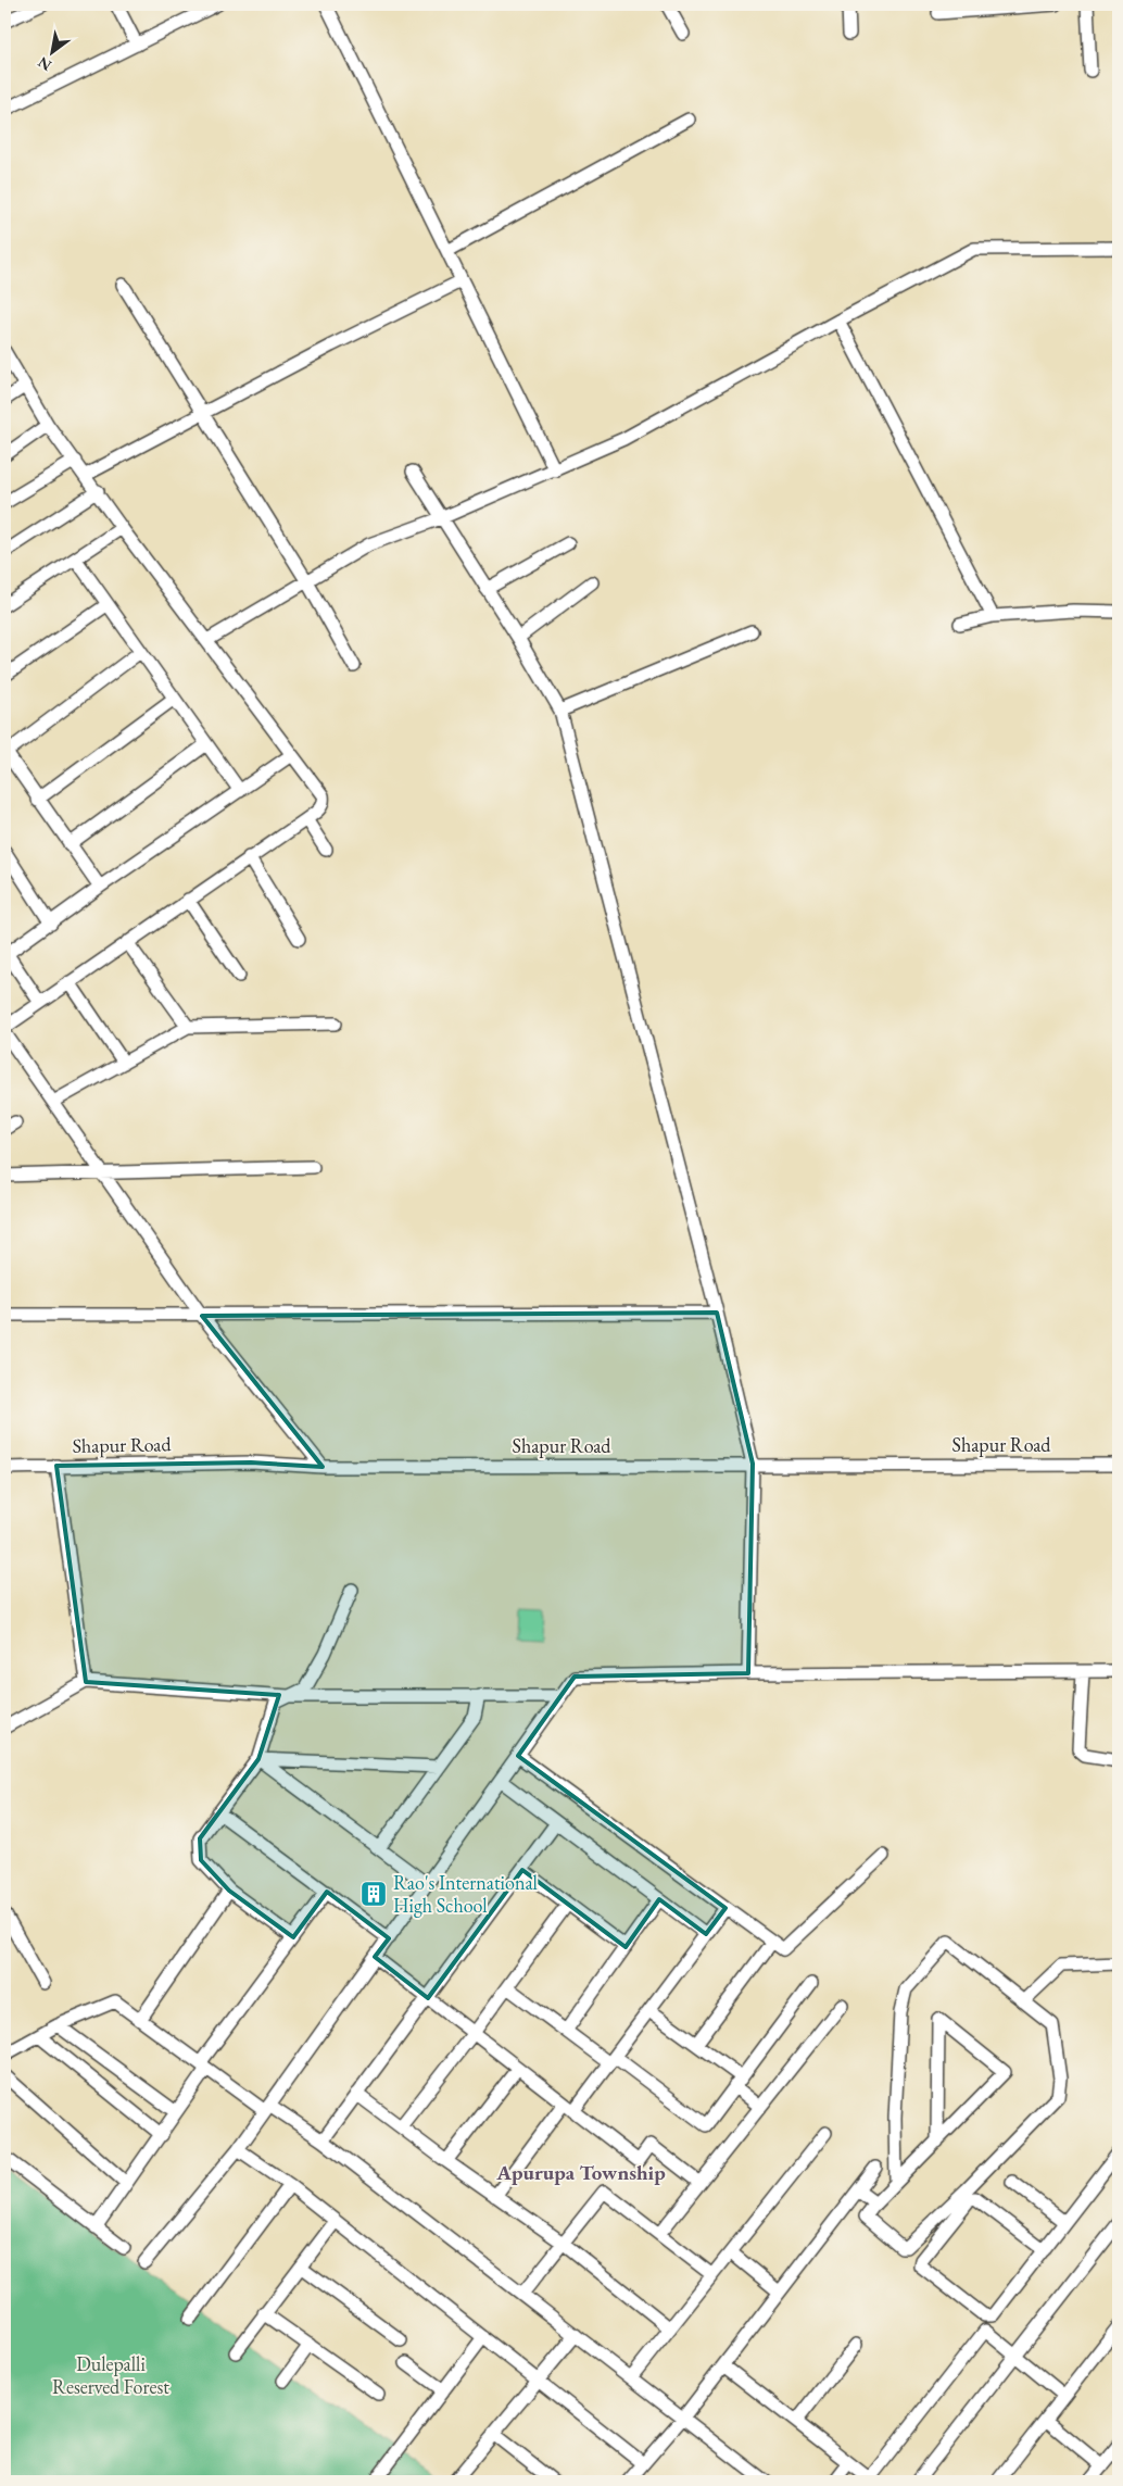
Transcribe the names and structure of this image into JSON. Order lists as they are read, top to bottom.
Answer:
{
  "streets": {
    "street": ["Shapur Road"]
  },
  "districts": ["Apurupa Township"],
  "parks": ["Dulepalli Reserved Forest"],
  "places": {
    "building": ["Rao's International High School"]
  },
  "north": "bottom left"
}
